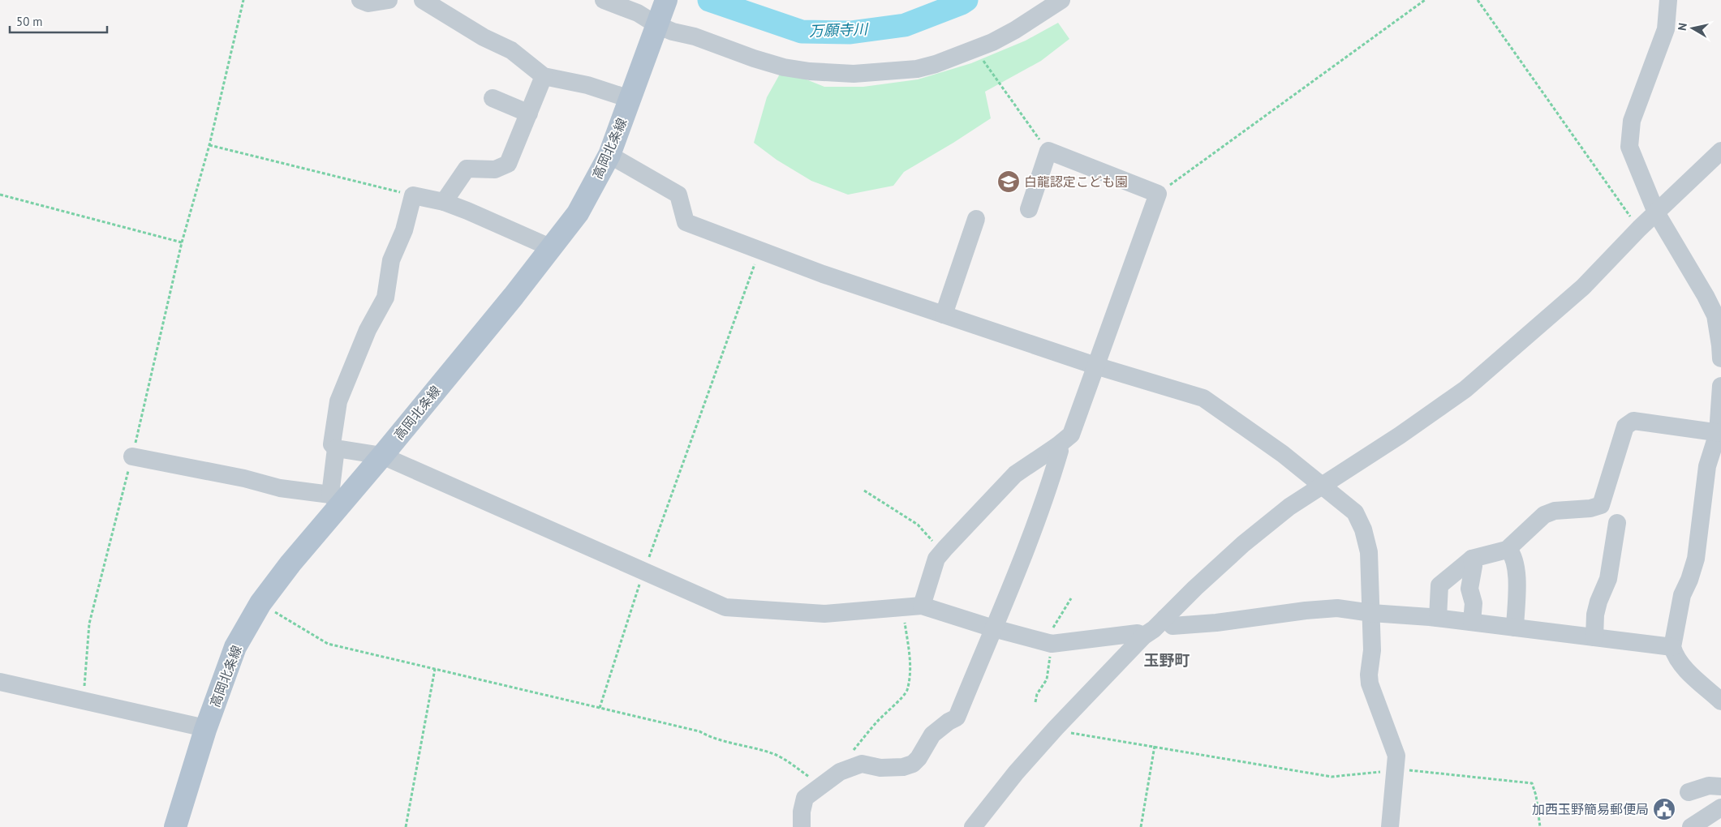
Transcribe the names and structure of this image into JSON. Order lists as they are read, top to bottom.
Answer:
{
  "streets": {
    "main road": ["高岡北条線"]
  },
  "districts": ["玉野町"],
  "water": ["万願寺川"],
  "places": {
    "school or university": ["白龍認定こども園"],
    "public building": ["加西玉野簡易郵便局"]
  },
  "scale_bar": "50 m",
  "north": "left"
}
